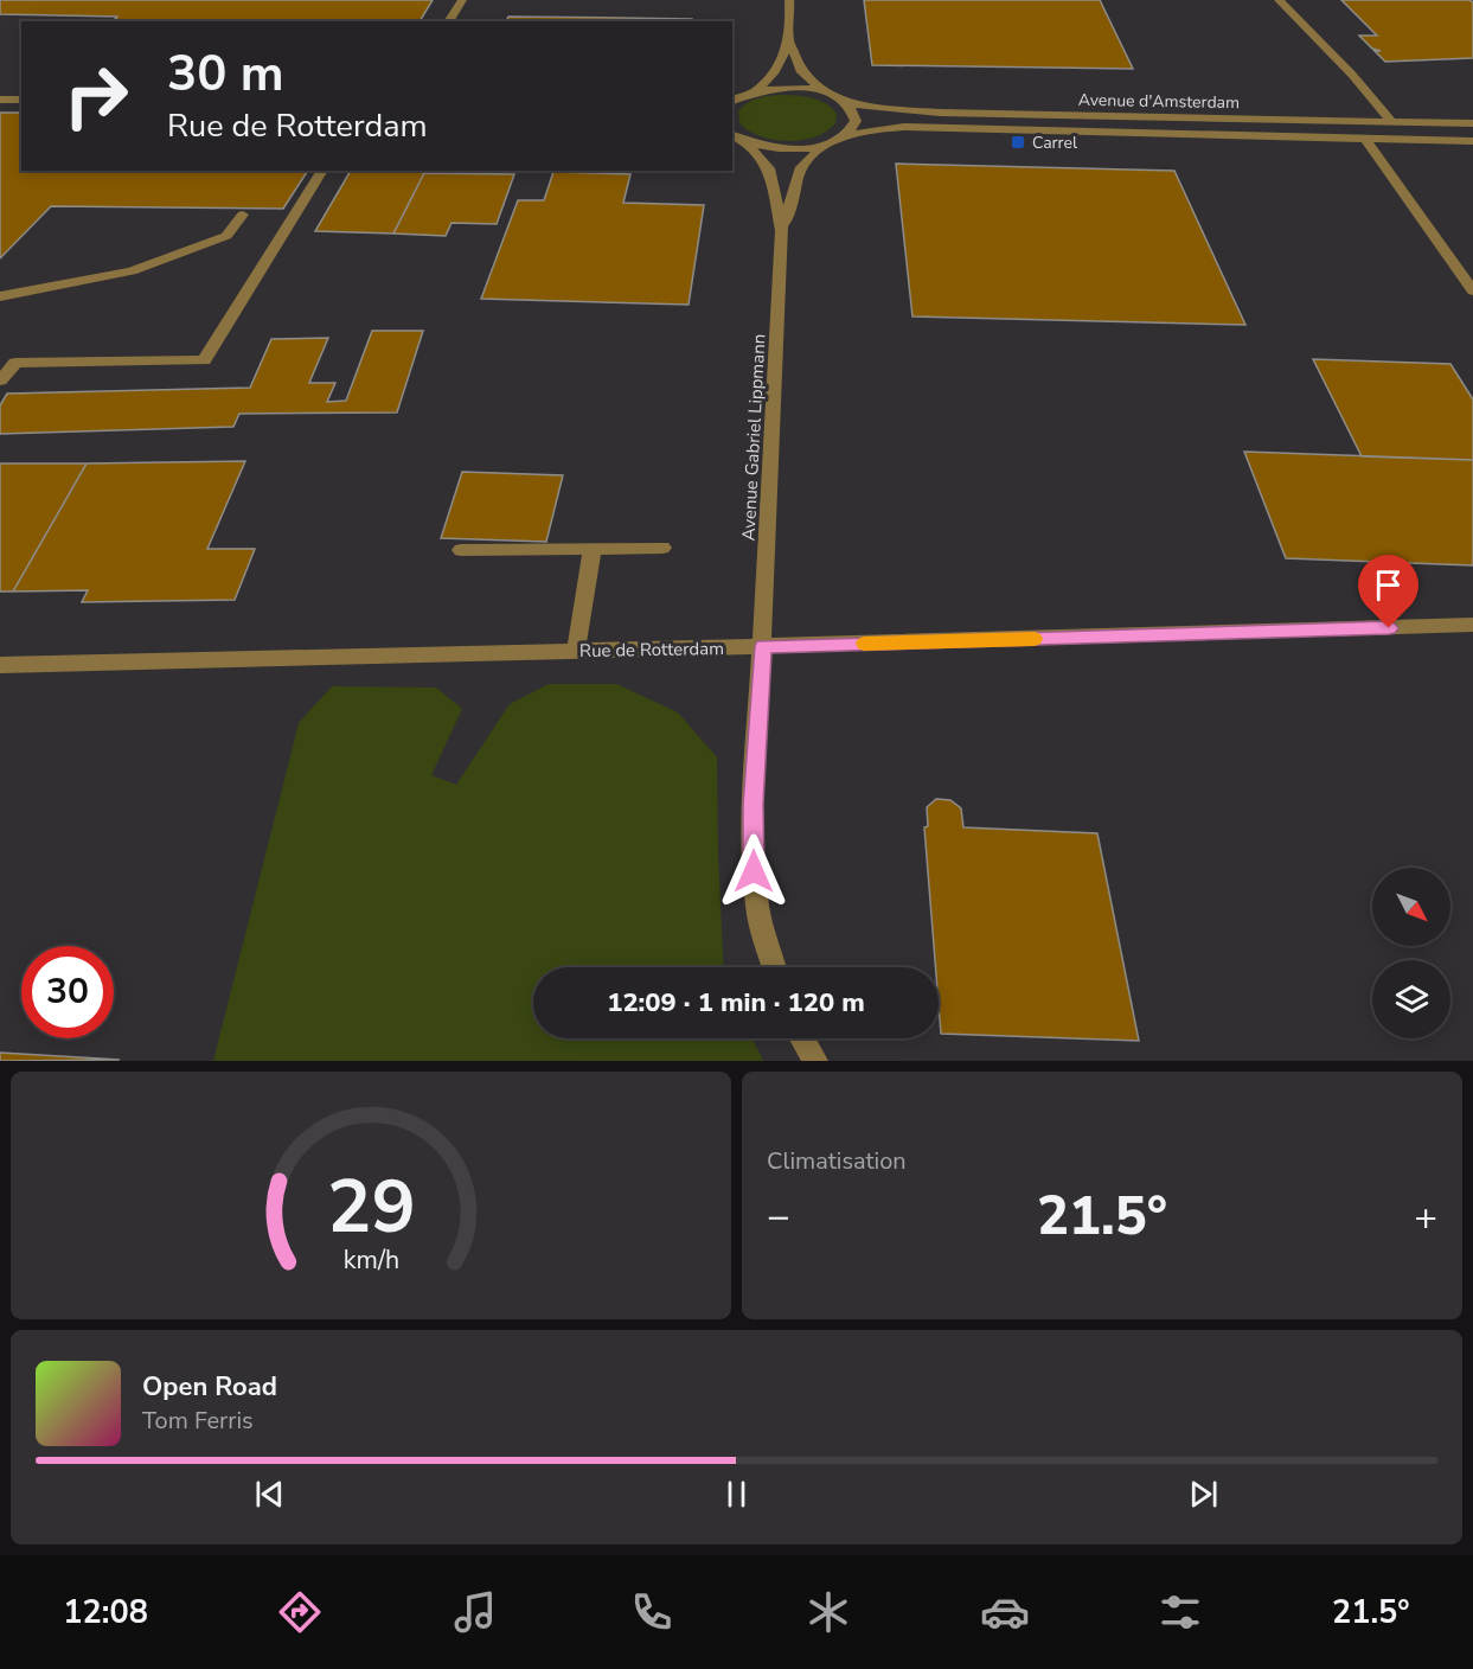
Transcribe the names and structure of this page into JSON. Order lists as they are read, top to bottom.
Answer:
{
  "streets": {
    "street": ["Avenue d'Amsterdam", "Avenue Gabriel Lippmann", "Rue de Rotterdam"]
  },
  "crossings": [
    ["Avenue d'Amsterdam", "Avenue Gabriel Lippmann"],
    ["Avenue Gabriel Lippmann", "Rue de Rotterdam"]
  ],
  "places": {
    "transit": ["Carrel"]
  },
  "north": "bottom right",
  "page": {
    "turn": ["30 m", "Rue de Rotterdam"],
    "limit": "30",
    "trip": "12:09 · 1 min · 120 m",
    "tile": "Climatisation",
    "heat": ["−", "21.5°", "+"],
    "song": ["Open Road", "Tom Ferris"],
    "tabs": ["12:08", "21.5°"],
    "gauge": ["29", "km/h"]
  }
}
